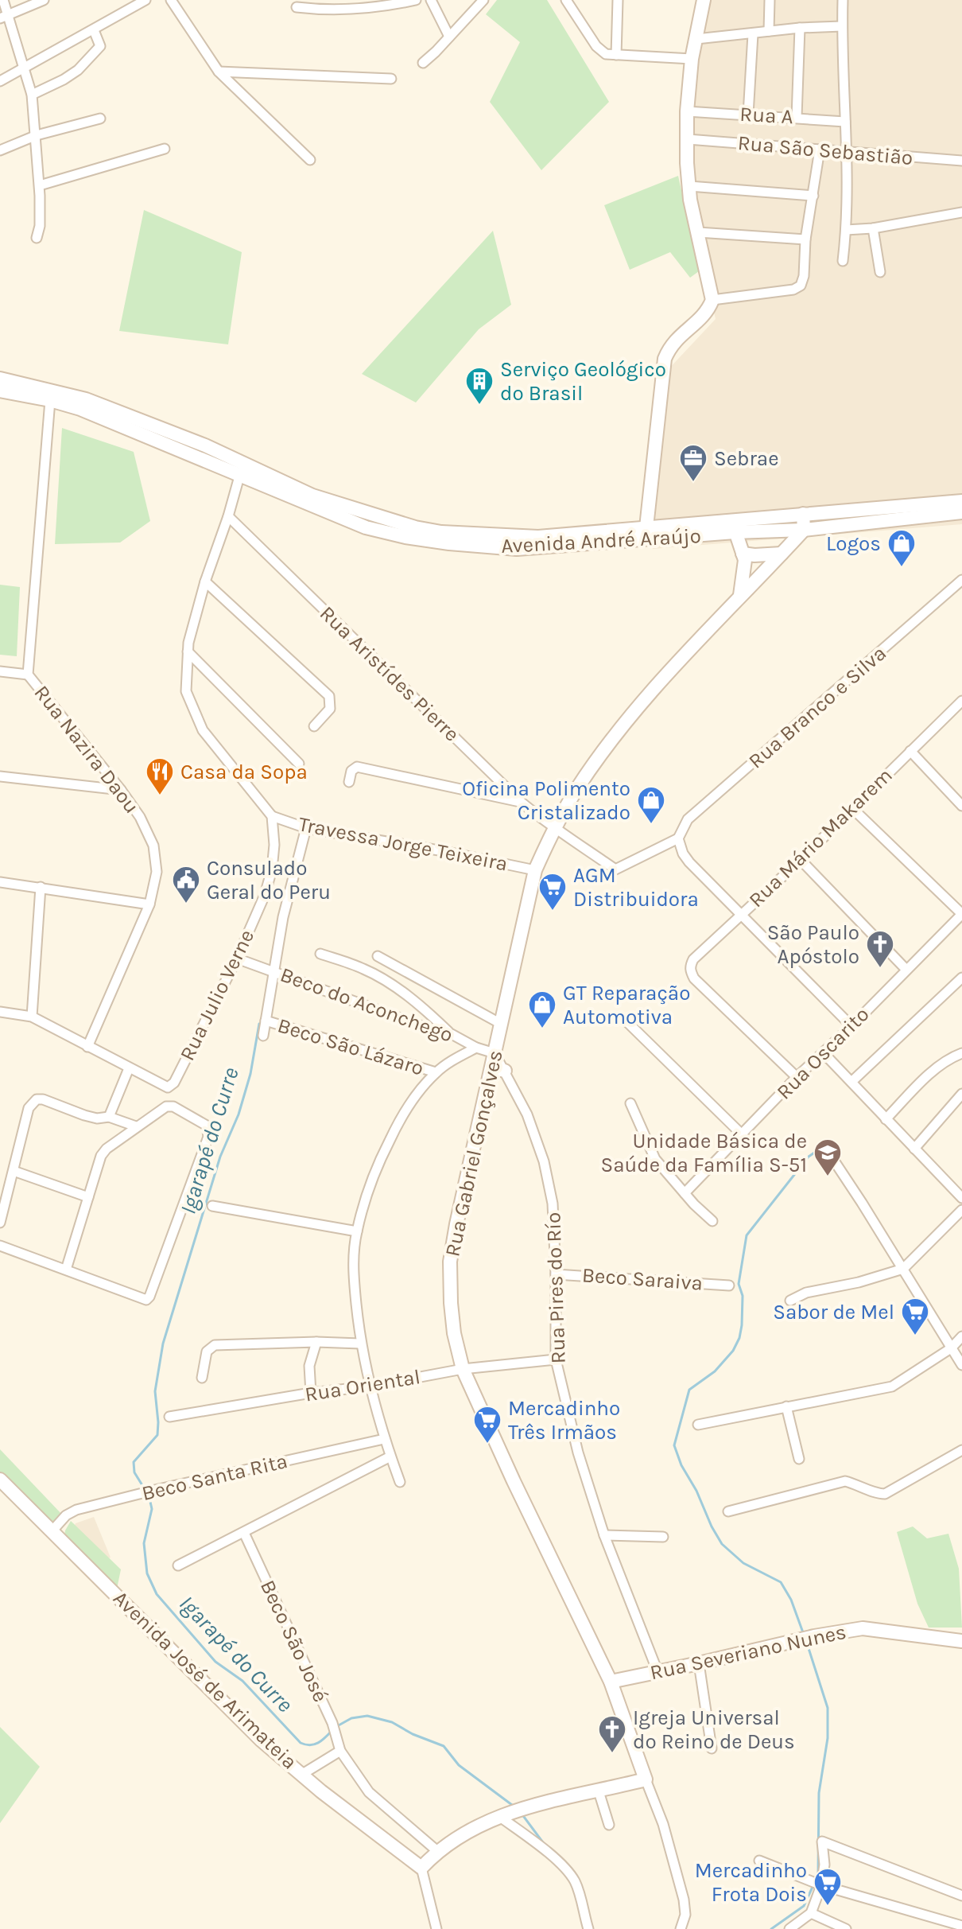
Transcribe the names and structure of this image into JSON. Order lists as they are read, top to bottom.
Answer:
{
  "streets": {
    "street": [
      "Rua A",
      "Rua São Sebastião",
      "Avenida André Araújo",
      "Rua Aristídes Pierre",
      "Rua Branco e Silva",
      "Rua Nazira Daou",
      "Rua Mário Makarem",
      "Travessa Jorge Teixeira",
      "Rua Julio Verne",
      "Beco do Aconchego",
      "Beco São Lázaro",
      "Rua Oscarito",
      "Rua Gabriel Gonçalves",
      "Beco Saraiva",
      "Rua Pires do Río",
      "Rua Oriental",
      "Beco Santa Rita",
      "Beco São José",
      "Rua Severiano Nunes",
      "Avenida José de Arimateia"
    ]
  },
  "crossings": [
    ["Avenida André Araújo", "Rua Nazira Daou"],
    ["Avenida André Araújo", "Rua Gabriel Gonçalves"],
    ["Rua Aristídes Pierre", "Rua Branco e Silva"],
    ["Rua Aristídes Pierre", "Rua Gabriel Gonçalves"],
    ["Rua Mário Makarem", "Rua Oscarito"],
    ["Travessa Jorge Teixeira", "Rua Julio Verne"],
    ["Travessa Jorge Teixeira", "Rua Gabriel Gonçalves"],
    ["Rua Julio Verne", "Beco do Aconchego"],
    ["Beco do Aconchego", "Rua Gabriel Gonçalves"],
    ["Rua Gabriel Gonçalves", "Rua Pires do Río"],
    ["Rua Gabriel Gonçalves", "Rua Oriental"],
    ["Rua Gabriel Gonçalves", "Rua Severiano Nunes"],
    ["Beco Saraiva", "Rua Pires do Río"],
    ["Rua Pires do Río", "Rua Oriental"],
    ["Rua Pires do Río", "Rua Severiano Nunes"],
    ["Beco Santa Rita", "Avenida José de Arimateia"]
  ],
  "water": ["Igarapé do Curre"],
  "places": {
    "building": ["Serviço Geológico do Brasil"],
    "office": ["Sebrae"],
    "shop": ["Logos", "Oficina Polimento Cristalizado", "GT Reparação Automotiva"],
    "restaurant": ["Casa da Sopa"],
    "public building": ["Consulado Geral do Peru"],
    "supermarket": [
      "AGM Distribuidora",
      "Sabor de Mel",
      "Mercadinho Três Irmãos",
      "Mercadinho Frota Dois"
    ],
    "church": ["São Paulo Apóstolo", "Igreja Universal do Reino de Deus"],
    "school or university": ["Unidade Básica de Saúde da Família S-51"]
  }
}
